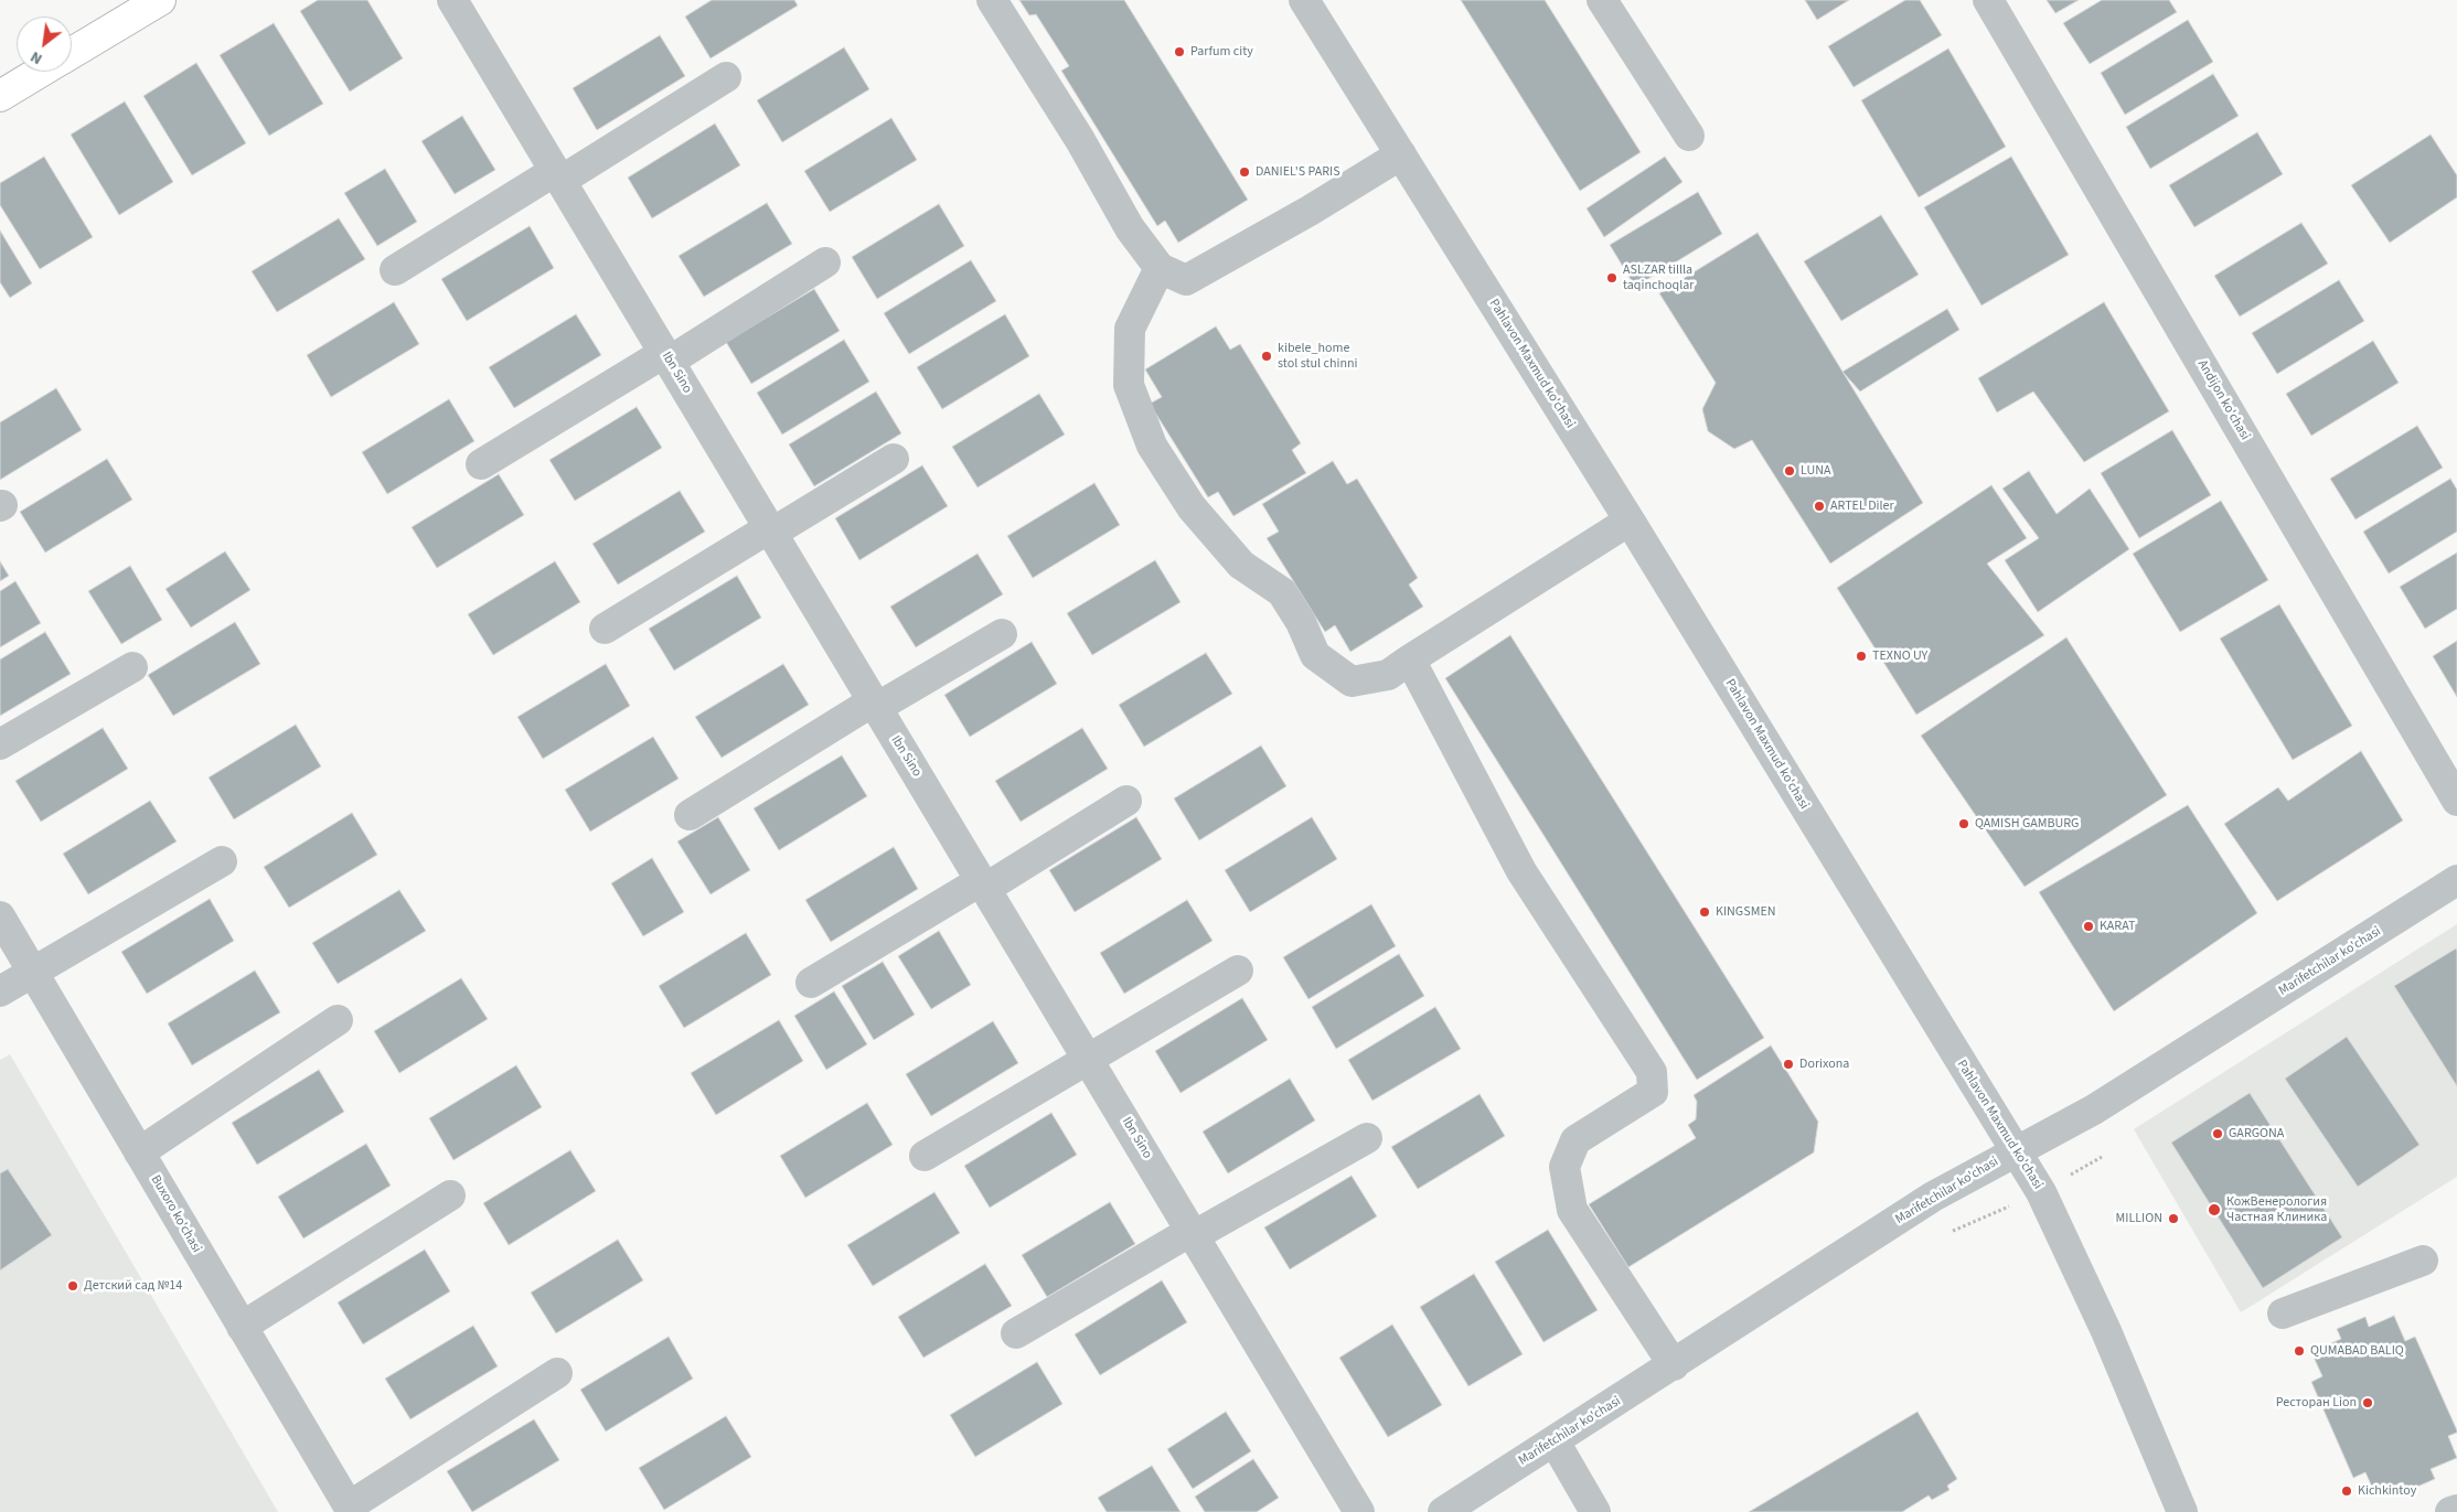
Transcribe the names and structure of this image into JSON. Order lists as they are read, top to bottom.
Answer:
{
  "streets": {
    "street": [
      "Pahlavon Maxmud ko'chasi",
      "Ibn Sino",
      "Andijon ko'chasi",
      "Marifetchilar ko'chasi",
      "Buxoro ko'chasi"
    ]
  },
  "crossings": [
    ["Pahlavon Maxmud ko'chasi", "Marifetchilar ko'chasi"]
  ],
  "places": [
    "Parfum city",
    "DANIEL'S PARIS",
    "ASLZAR tillla taqinchoqlar",
    "kibele_home stol stul chinni",
    "LUNA",
    "ARTEL Diler",
    "TEXNO UY",
    "QAMISH GAMBURG",
    "KINGSMEN",
    "KARAT",
    "Dorixona",
    "GARGONA",
    "КожВенерология Частная Клиника",
    "MILLION",
    "Детский сад №14",
    "QUMABAD BALIQ",
    "Ресторан Lion",
    "Kichkintoy"
  ],
  "north": "bottom left"
}
